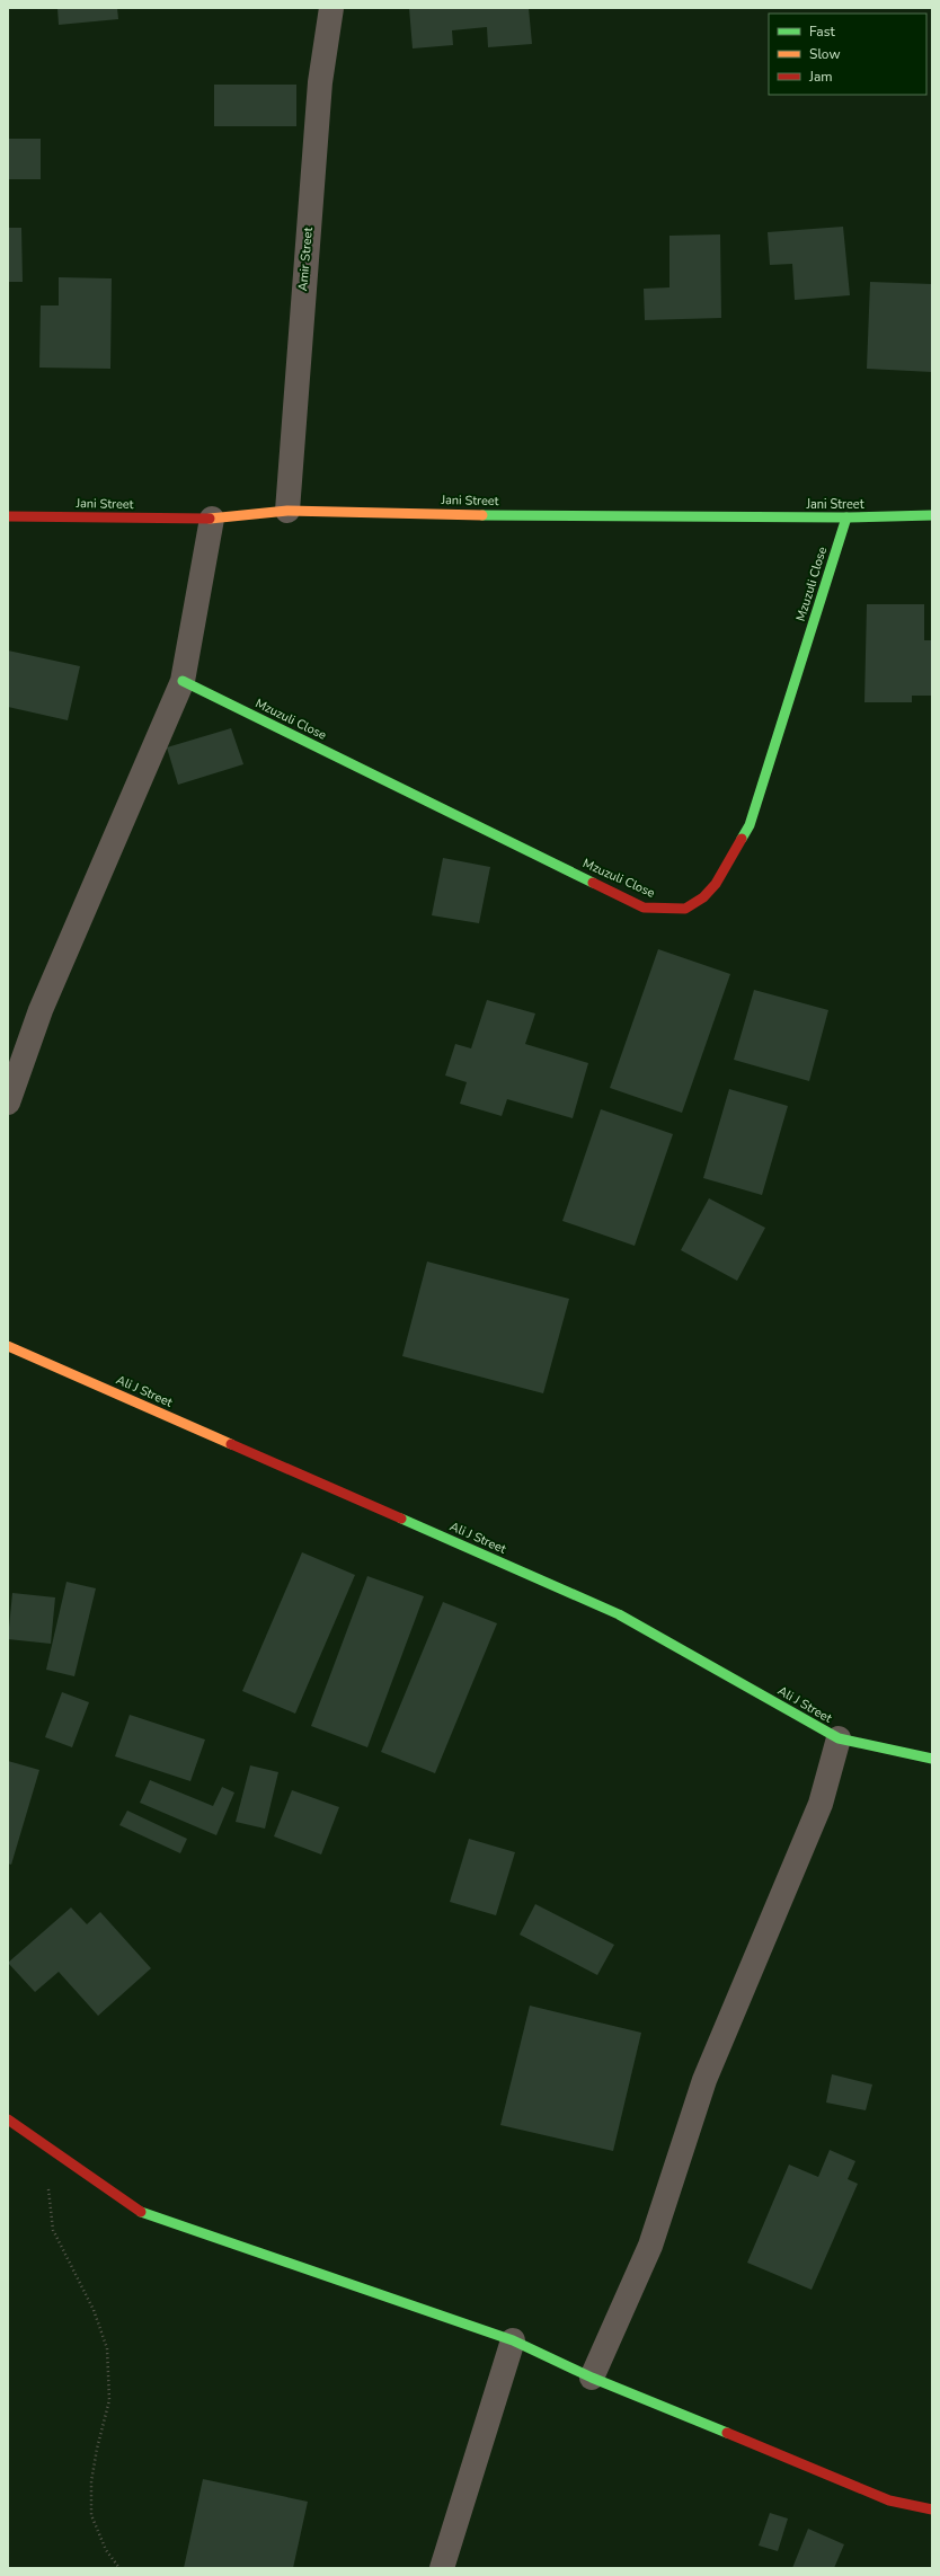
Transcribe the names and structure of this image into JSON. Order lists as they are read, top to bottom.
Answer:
{
  "streets": {
    "street": [
      "Amir Street",
      "Jani Street",
      "Mzuzuli Close",
      "Ali J Street"
    ]
  },
  "crossings": [
    ["Amir Street", "Jani Street"],
    ["Jani Street", "Mzuzuli Close"]
  ],
  "legend": ["Fast", "Slow", "Jam"]
}
